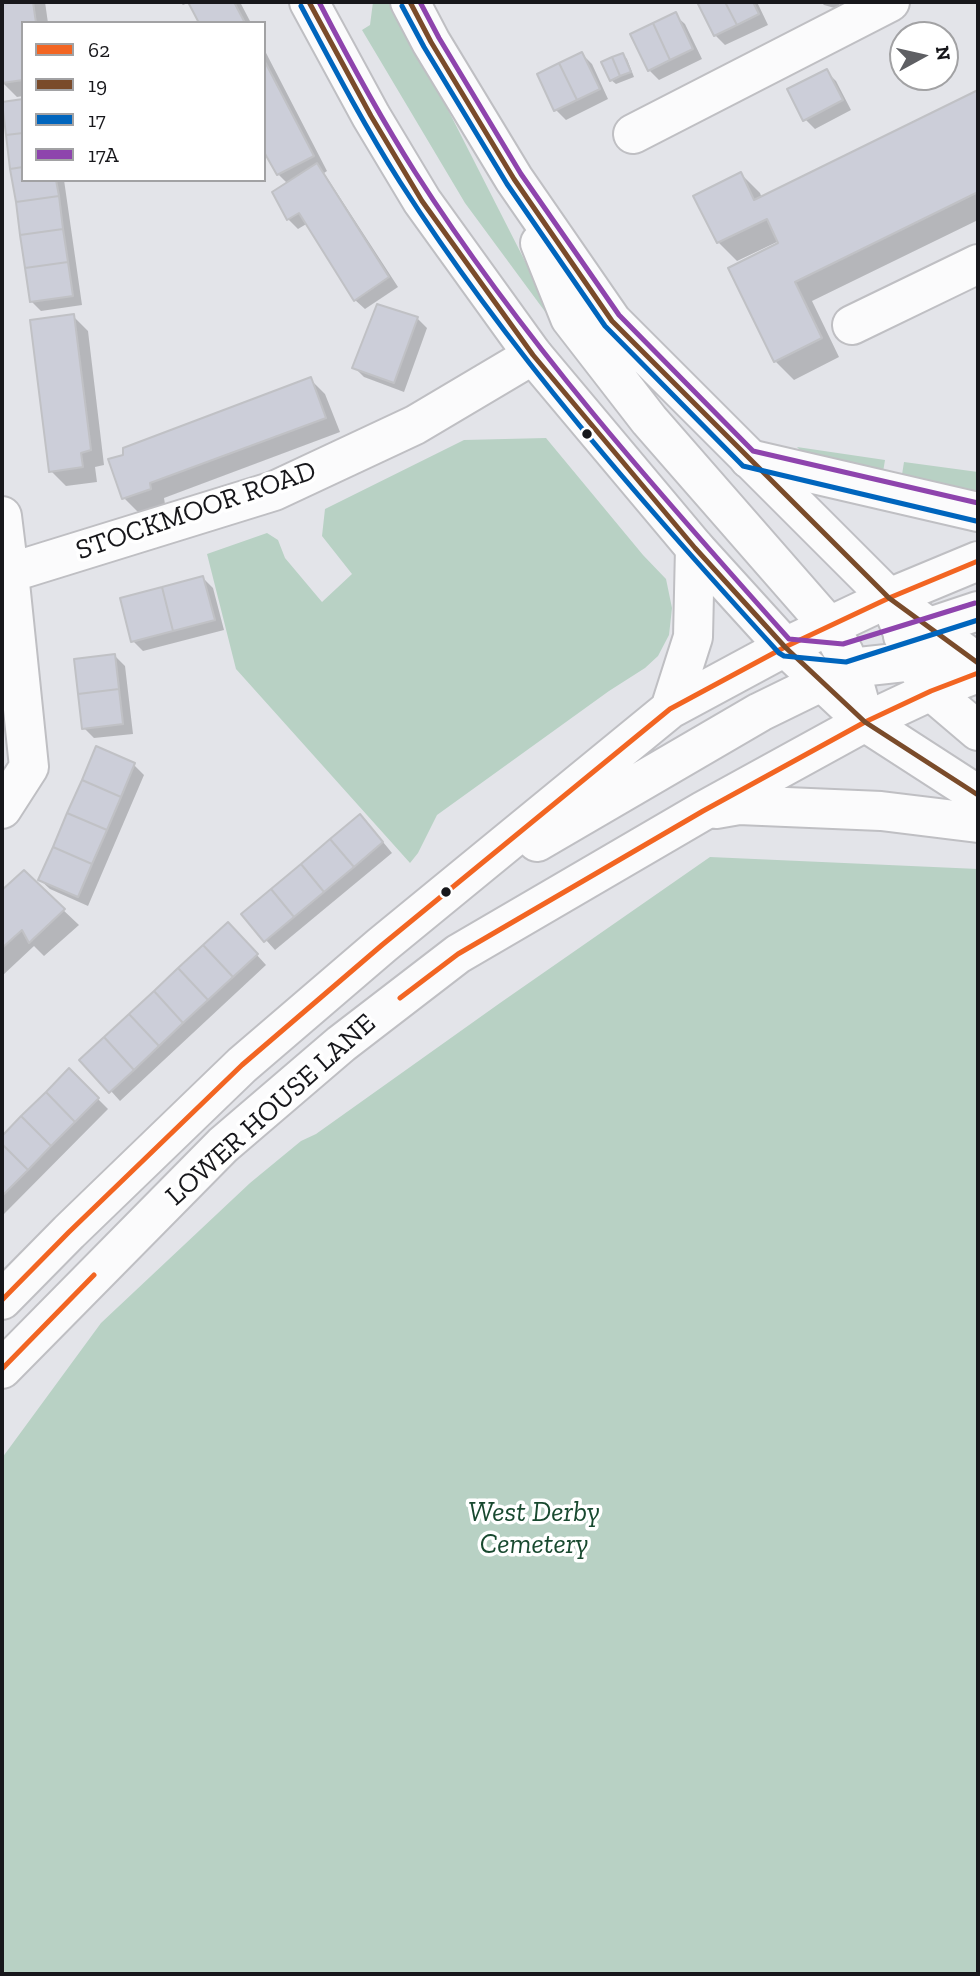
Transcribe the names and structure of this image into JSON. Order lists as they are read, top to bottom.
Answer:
{
  "streets": {
    "main road": ["STOCKMOOR ROAD", "LOWER HOUSE LANE"]
  },
  "parks": ["West Derby Cemetery"],
  "lines": [
    "transit line 19",
    "transit line 17A",
    "transit line 17",
    "transit line 62"
  ],
  "legend": [
    "62",
    "19",
    "17",
    "17A"
  ],
  "north": "right"
}
